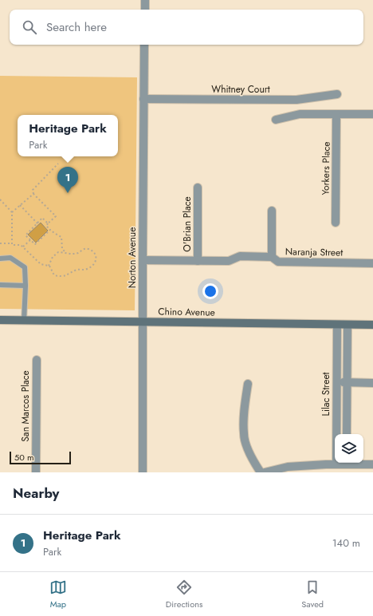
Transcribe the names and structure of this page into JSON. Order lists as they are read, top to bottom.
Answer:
{
  "streets": {
    "main road": ["Chino Avenue"],
    "street": [
      "Whitney Court",
      "Yorkers Place",
      "O'Brian Place",
      "Naranja Street",
      "Norton Avenue",
      "Lilac Street",
      "San Marcos Place"
    ]
  },
  "crossings": [
    ["Whitney Court", "Norton Avenue"],
    ["O'Brian Place", "Naranja Street"],
    ["Naranja Street", "Norton Avenue"],
    ["Norton Avenue", "Chino Avenue"],
    ["Chino Avenue", "Lilac Street"]
  ],
  "scale_bar": "50 m",
  "page": {
    "search": "Search here",
    "popup": ["Heritage Park", "Park"],
    "pins": "1",
    "scale": "50 m",
    "heading": "Nearby",
    "list": [
      {
        "mark": "1",
        "name": "Heritage Park",
        "note": "Park",
        "value": "140 m"
      }
    ],
    "nav": ["Map", "Directions", "Saved"]
  }
}
